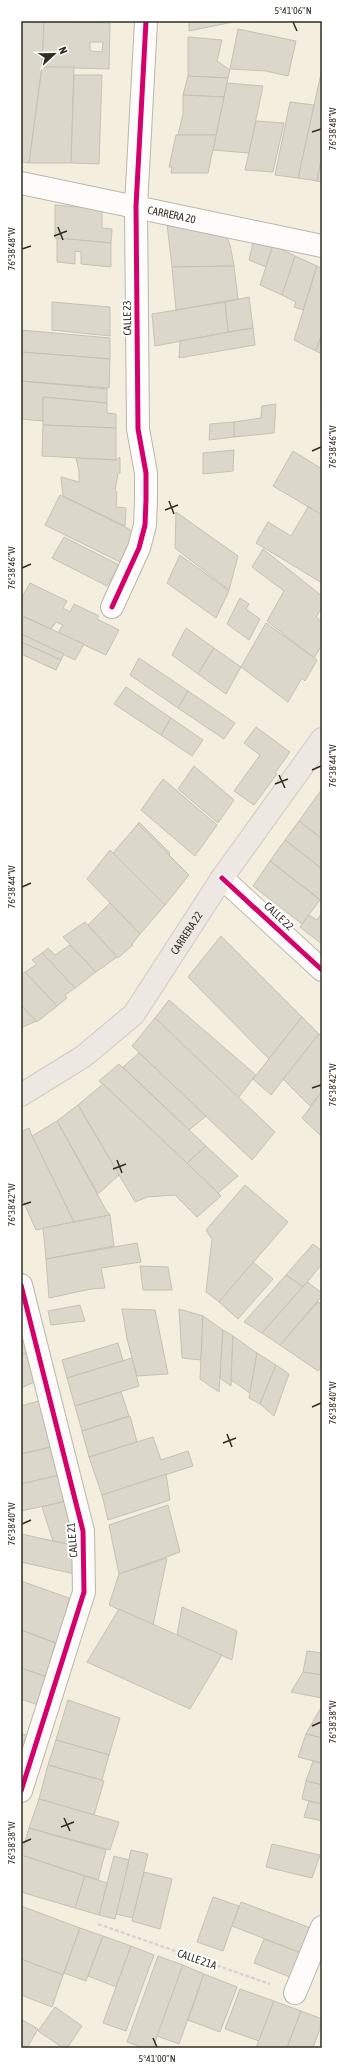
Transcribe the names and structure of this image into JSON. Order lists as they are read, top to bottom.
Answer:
{
  "streets": {
    "main road": ["CARRERA 22"],
    "street": [
      "CARRERA 20",
      "CALLE 23",
      "CALLE 22",
      "CALLE 21"
    ],
    "path": ["CALLE 21A"]
  },
  "crossings": [
    ["CARRERA 20", "CALLE 23"],
    ["CALLE 22", "CARRERA 22"]
  ],
  "north": "right",
  "coordinates": [
    "5°41'06\"N",
    "76°38'48\"W",
    "76°38'46\"W",
    "76°38'44\"W",
    "76°38'42\"W",
    "76°38'40\"W",
    "76°38'38\"W",
    "5°41'00\"N"
  ]
}
